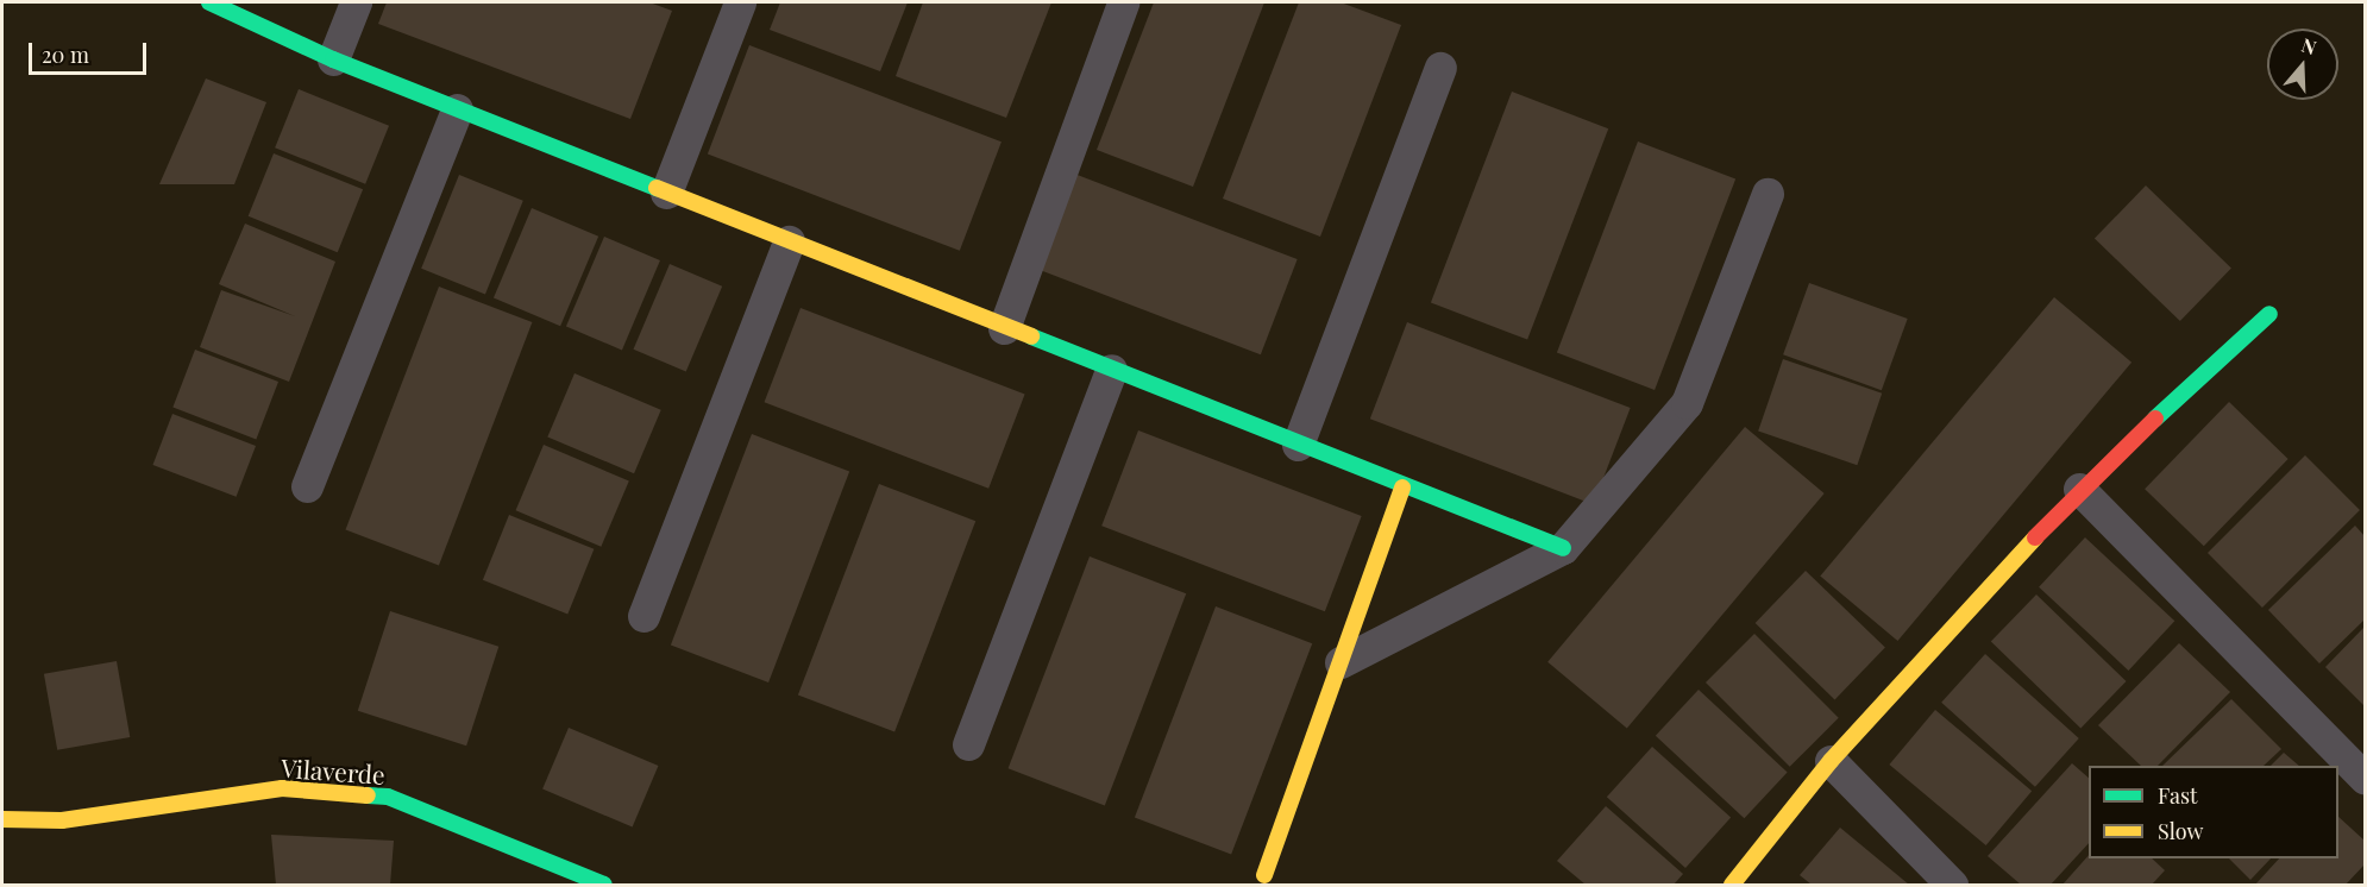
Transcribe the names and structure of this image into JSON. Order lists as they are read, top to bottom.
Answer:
{
  "streets": {
    "street": ["Vilaverde"]
  },
  "legend": ["Fast", "Slow"],
  "scale_bar": "20 m",
  "north": "top"
}
